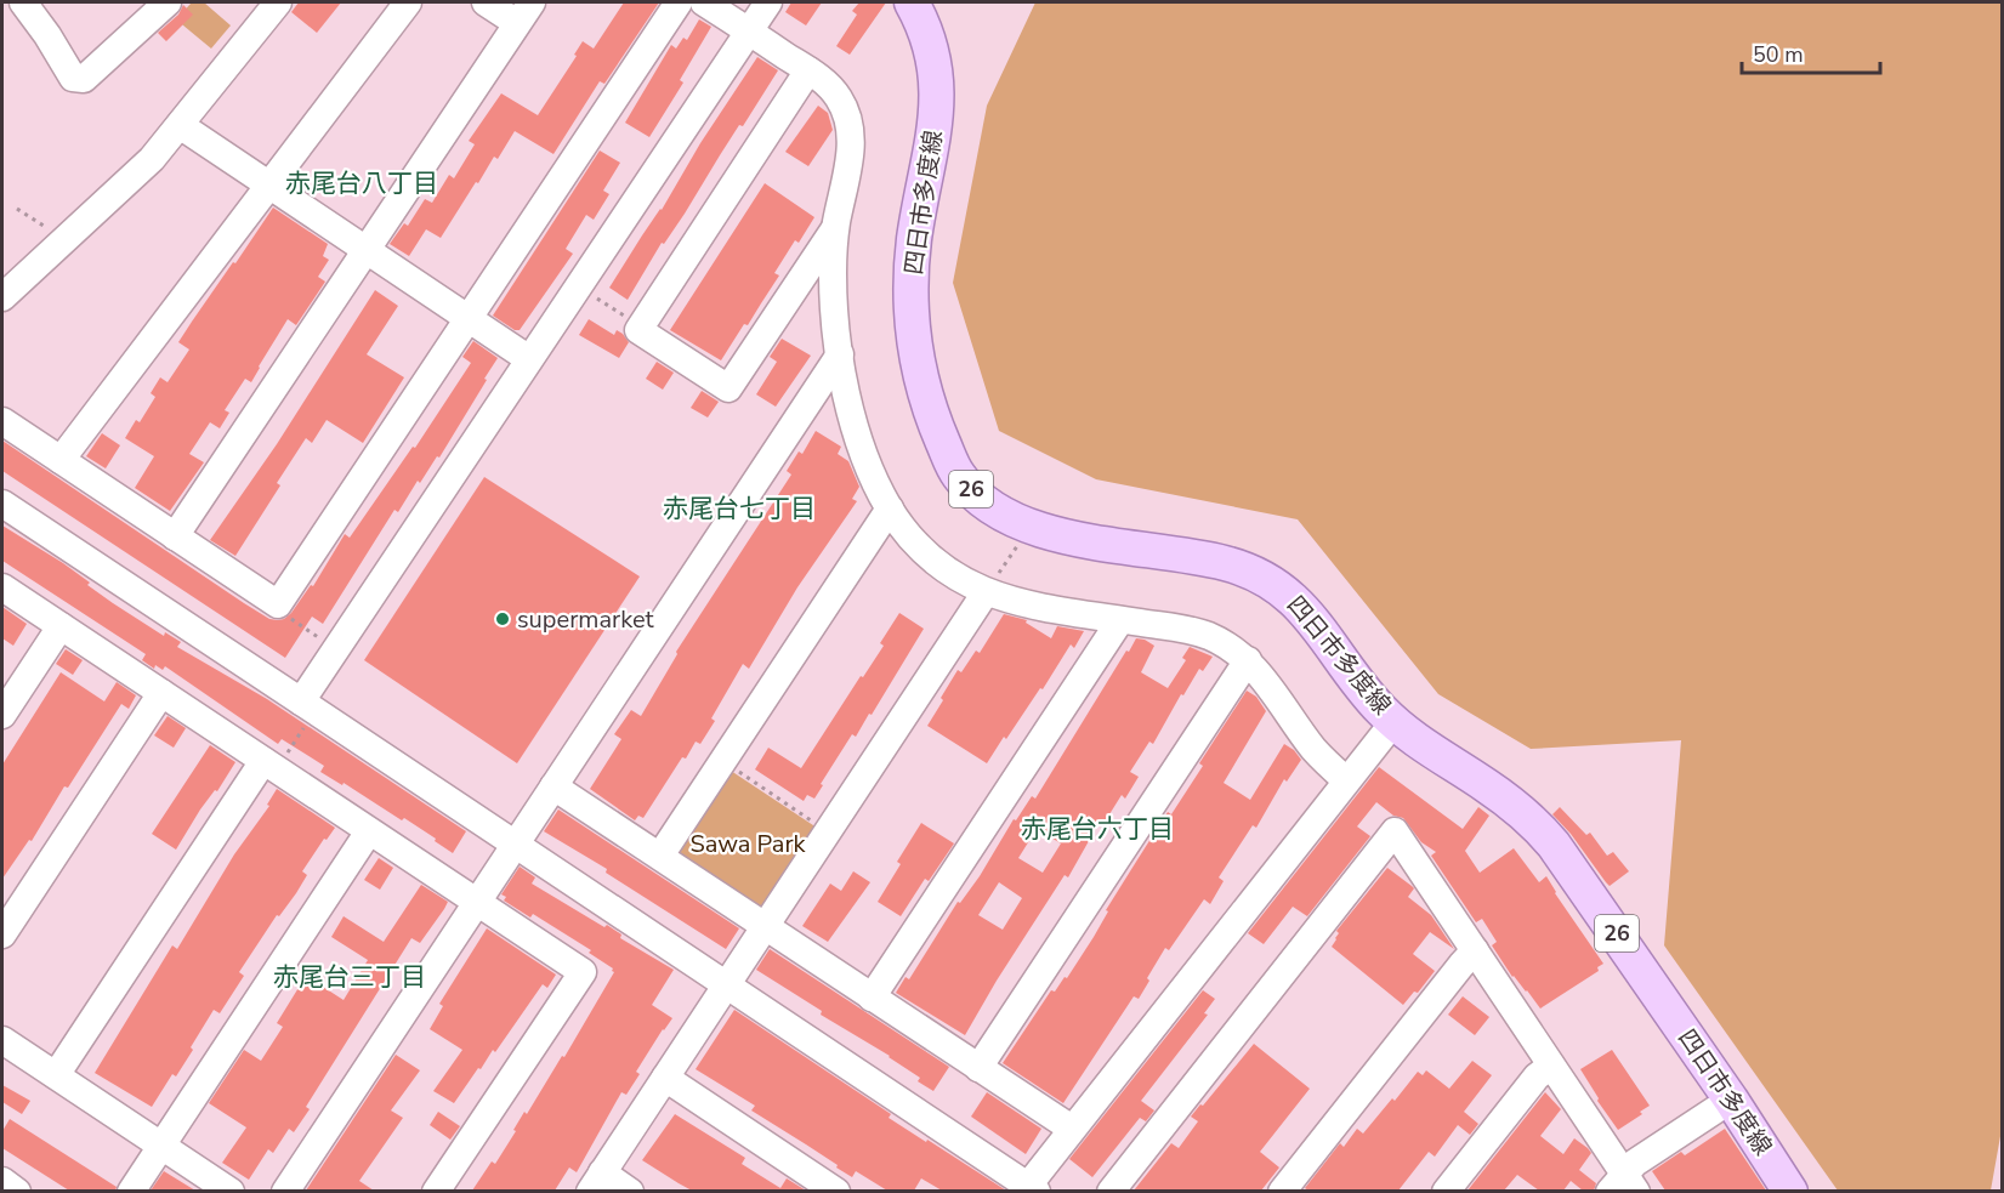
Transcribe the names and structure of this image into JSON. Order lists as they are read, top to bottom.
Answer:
{
  "streets": {
    "main road": ["四日市多度線", "26"]
  },
  "districts": [
    "赤尾台八丁目",
    "赤尾台七丁目",
    "赤尾台六丁目",
    "赤尾台三丁目"
  ],
  "parks": ["Sawa Park"],
  "places": ["supermarket"],
  "scale_bar": "50 m"
}
